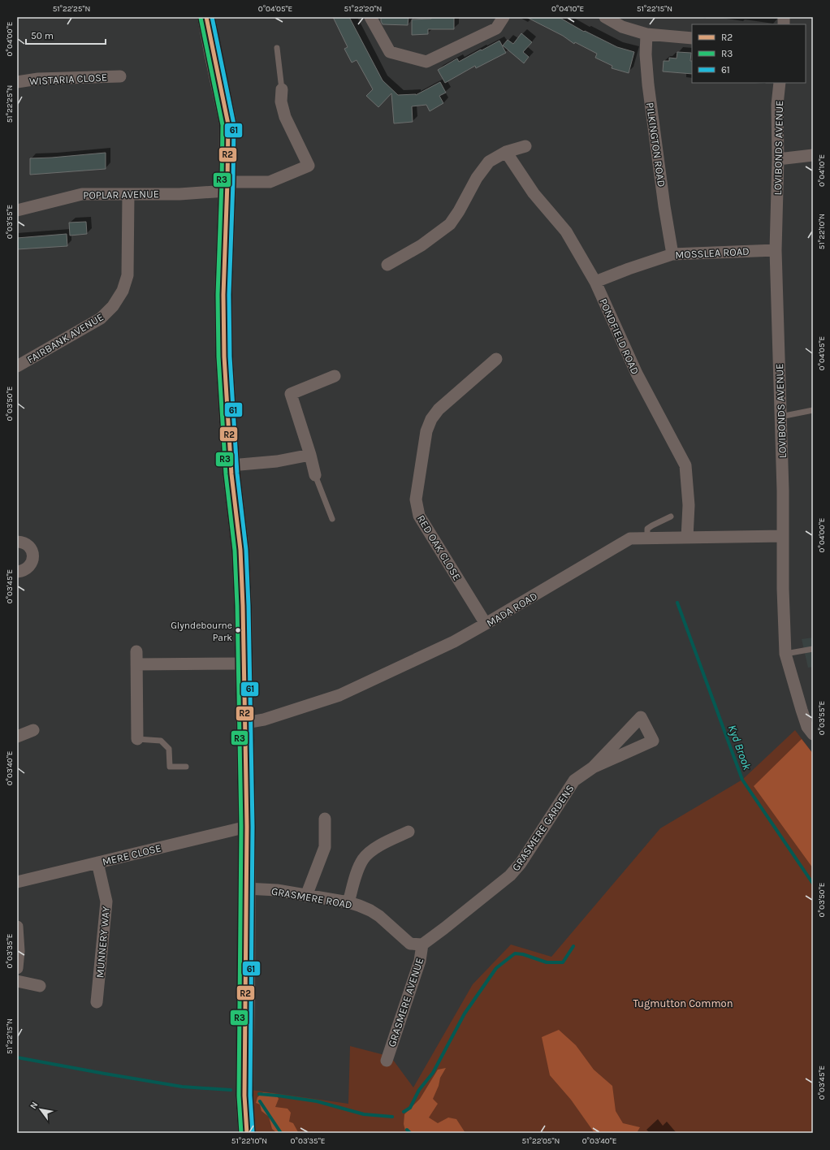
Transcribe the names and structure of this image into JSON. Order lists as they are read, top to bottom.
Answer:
{
  "streets": {
    "street": [
      "WISTARIA CLOSE",
      "PILKINGTON ROAD",
      "LOVIBONDS AVENUE",
      "POPLAR AVENUE",
      "MOSSLEA ROAD",
      "PONDFIELD ROAD",
      "FAIRBANK AVENUE",
      "RED OAK CLOSE",
      "MADA ROAD",
      "GRASMERE GARDENS",
      "MERE CLOSE",
      "GRASMERE ROAD",
      "MUNNERY WAY",
      "GRASMERE AVENUE"
    ]
  },
  "crossings": [
    ["PILKINGTON ROAD", "MOSSLEA ROAD"],
    ["LOVIBONDS AVENUE", "MOSSLEA ROAD"],
    ["LOVIBONDS AVENUE", "MADA ROAD"],
    ["POPLAR AVENUE", "FAIRBANK AVENUE"],
    ["MOSSLEA ROAD", "PONDFIELD ROAD"],
    ["PONDFIELD ROAD", "MADA ROAD"],
    ["RED OAK CLOSE", "MADA ROAD"],
    ["GRASMERE GARDENS", "GRASMERE ROAD"],
    ["GRASMERE GARDENS", "GRASMERE AVENUE"],
    ["MERE CLOSE", "MUNNERY WAY"],
    ["GRASMERE ROAD", "GRASMERE AVENUE"]
  ],
  "water": ["Kyd Brook"],
  "parks": ["Tugmutton Common"],
  "places": ["Glyndebourne Park"],
  "lines": ["transit line R2", "transit line 61", "transit line R3"],
  "legend": ["R2", "R3", "61"],
  "scale_bar": "50 m",
  "north": "top left",
  "coordinates": [
    "51°22'25\"N",
    "0°04'05\"E",
    "51°22'20\"N",
    "0°04'10\"E",
    "51°22'15\"N",
    "0°04'00\"E",
    "0°03'55\"E",
    "51°22'10\"N",
    "0°03'50\"E",
    "0°03'45\"E",
    "0°03'40\"E",
    "0°03'35\"E",
    "51°22'05\"N"
  ]
}
